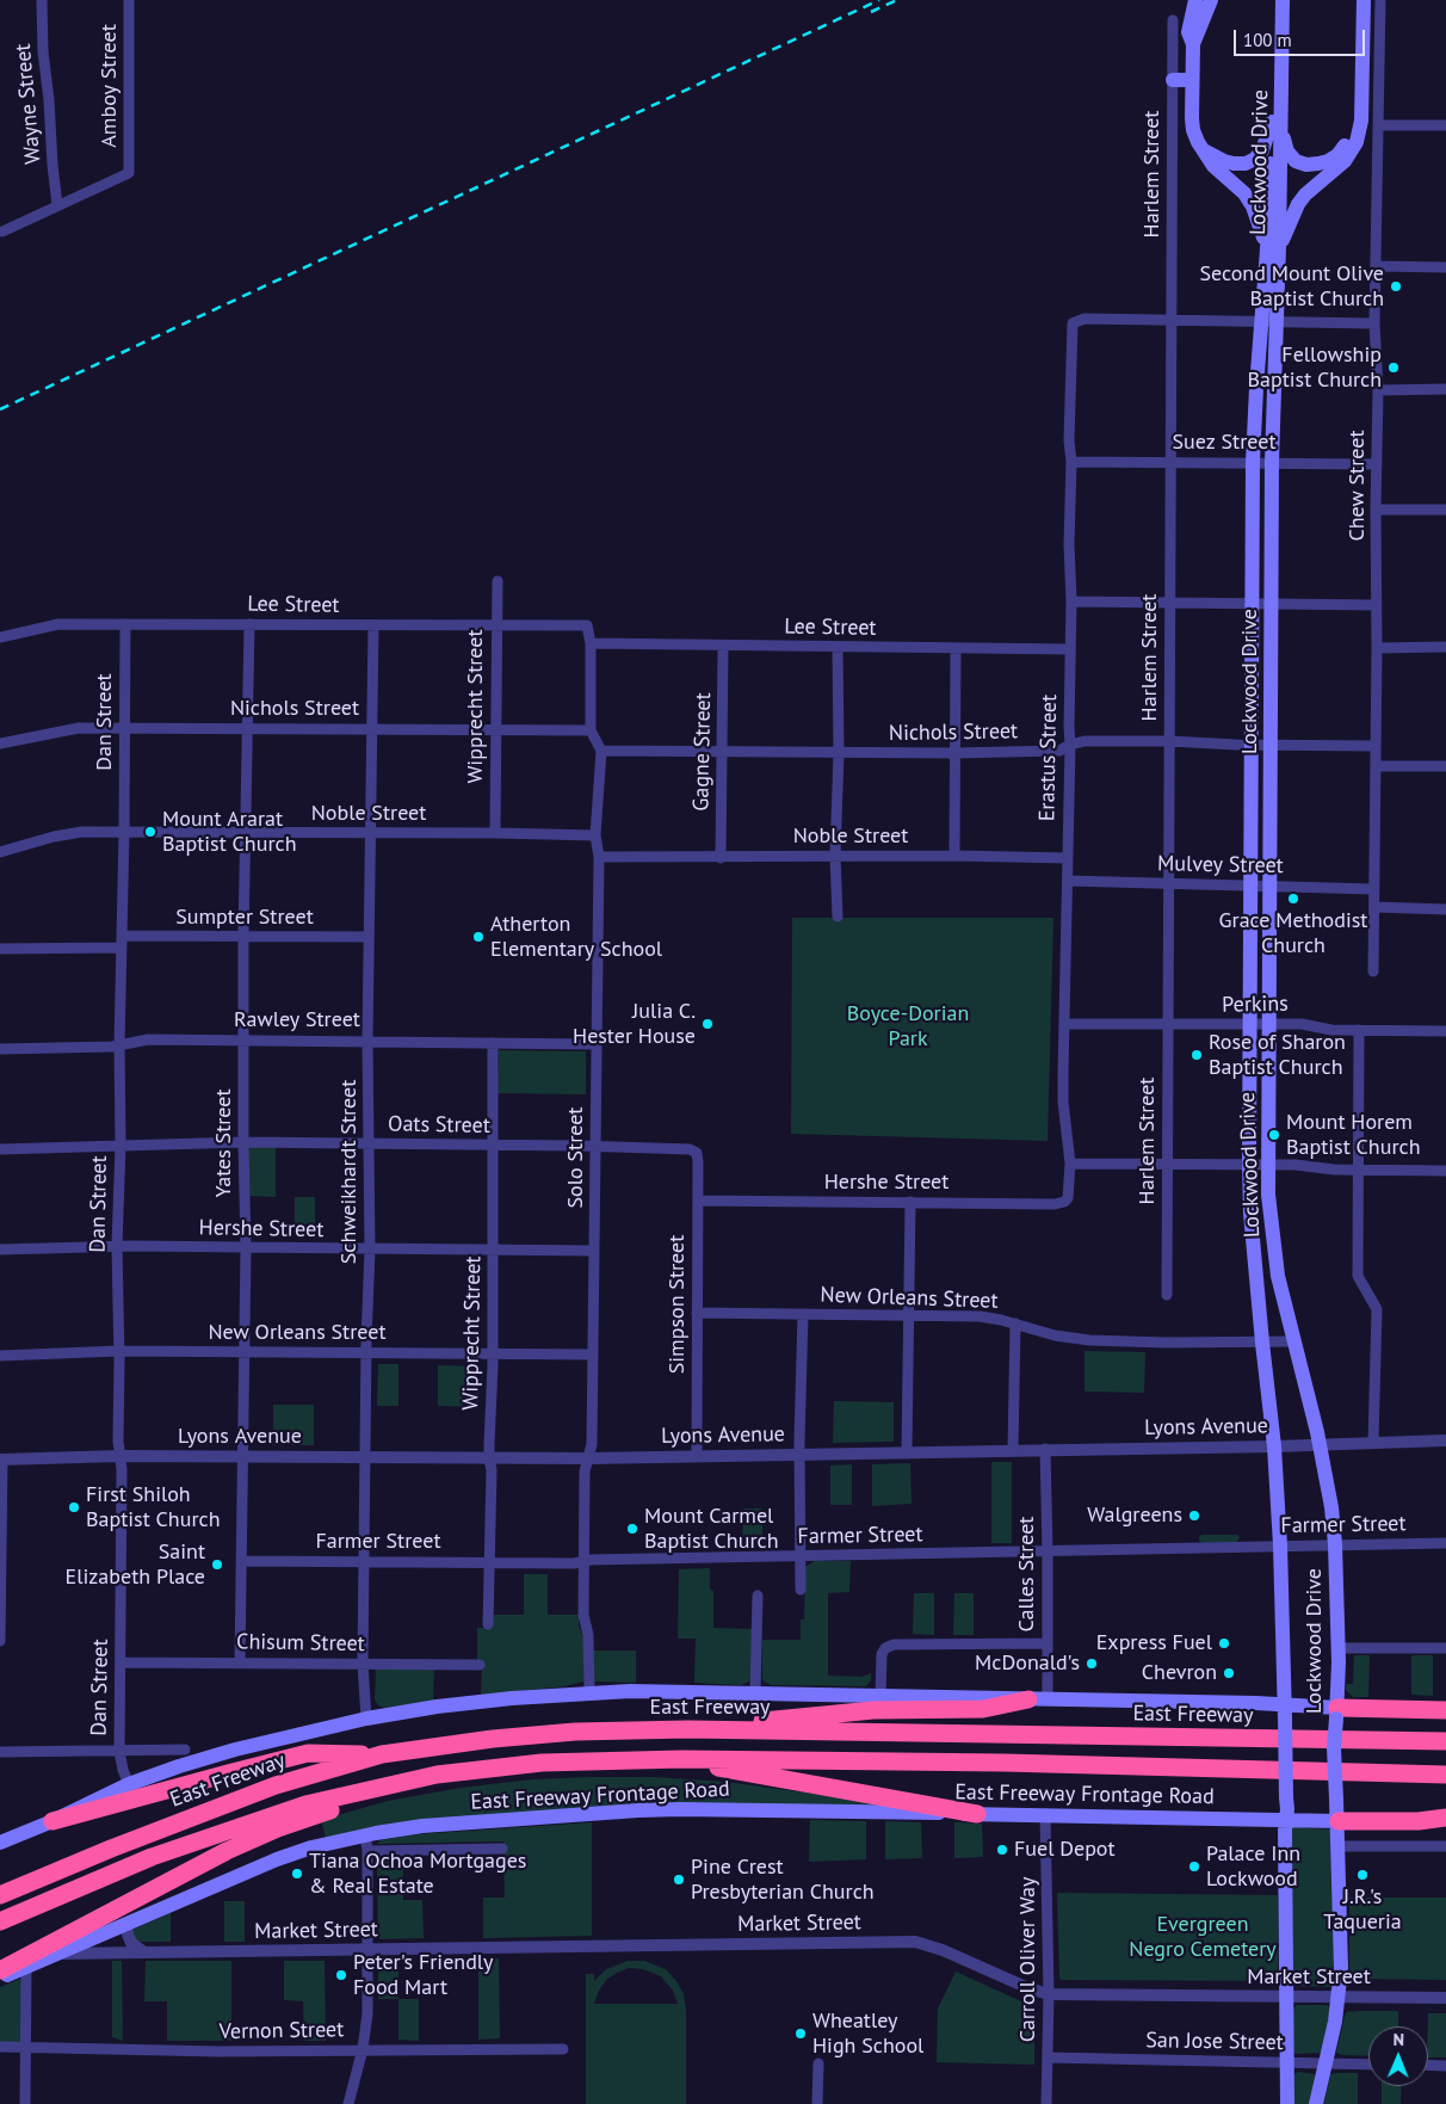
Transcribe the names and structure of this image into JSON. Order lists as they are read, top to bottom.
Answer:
{
  "streets": {
    "highway": ["East Freeway"],
    "main road": ["Lockwood Drive", "East Freeway Frontage Road"],
    "street": [
      "Amboy Street",
      "Wayne Street",
      "Harlem Street",
      "Suez Street",
      "Chew Street",
      "Lee Street",
      "Wipprecht Street",
      "Nichols Street",
      "Dan Street",
      "Gagne Street",
      "Erastus Street",
      "Noble Street",
      "Mulvey Street",
      "Sumpter Street",
      "Perkins",
      "Rawley Street",
      "Oats Street",
      "Yates Street",
      "Solo Street",
      "Schweikhardt Street",
      "Hershe Street",
      "New Orleans Street",
      "Simpson Street",
      "Lyons Avenue",
      "Farmer Street",
      "Calles Street",
      "Chisum Street",
      "Market Street",
      "Carroll Oliver Way",
      "Vernon Street",
      "San Jose Street"
    ]
  },
  "crossings": [
    ["Amboy Street", "Wayne Street"],
    ["Lockwood Drive", "Suez Street"],
    ["Lockwood Drive", "Nichols Street"],
    ["Lockwood Drive", "Mulvey Street"],
    ["Lockwood Drive", "Perkins"],
    ["Lockwood Drive", "New Orleans Street"],
    ["Lockwood Drive", "Lyons Avenue"],
    ["Lockwood Drive", "Farmer Street"],
    ["Lockwood Drive", "East Freeway Frontage Road"],
    ["Lockwood Drive", "Market Street"],
    ["Lockwood Drive", "San Jose Street"],
    ["Harlem Street", "Suez Street"],
    ["Harlem Street", "Nichols Street"],
    ["Harlem Street", "Erastus Street"],
    ["Harlem Street", "Mulvey Street"],
    ["Harlem Street", "Perkins"],
    ["Suez Street", "Chew Street"],
    ["Suez Street", "Erastus Street"],
    ["Chew Street", "Nichols Street"],
    ["Chew Street", "Mulvey Street"],
    ["Lee Street", "Wipprecht Street"],
    ["Lee Street", "Dan Street"],
    ["Lee Street", "Gagne Street"],
    ["Lee Street", "Erastus Street"],
    ["Lee Street", "Yates Street"],
    ["Lee Street", "Schweikhardt Street"],
    ["Wipprecht Street", "Nichols Street"],
    ["Wipprecht Street", "Noble Street"],
    ["Wipprecht Street", "Rawley Street"],
    ["Wipprecht Street", "Oats Street"],
    ["Wipprecht Street", "Hershe Street"],
    ["Wipprecht Street", "New Orleans Street"],
    ["Wipprecht Street", "Lyons Avenue"],
    ["Wipprecht Street", "Farmer Street"],
    ["Nichols Street", "Dan Street"],
    ["Nichols Street", "Gagne Street"],
    ["Nichols Street", "Erastus Street"],
    ["Nichols Street", "Yates Street"],
    ["Nichols Street", "Solo Street"],
    ["Nichols Street", "Schweikhardt Street"],
    ["Dan Street", "Noble Street"],
    ["Dan Street", "Sumpter Street"],
    ["Dan Street", "Rawley Street"],
    ["Dan Street", "Oats Street"],
    ["Dan Street", "Hershe Street"],
    ["Dan Street", "New Orleans Street"],
    ["Dan Street", "Lyons Avenue"],
    ["Dan Street", "Chisum Street"],
    ["Gagne Street", "Noble Street"],
    ["Erastus Street", "Noble Street"],
    ["Erastus Street", "Mulvey Street"],
    ["Erastus Street", "Perkins"],
    ["Erastus Street", "Hershe Street"],
    ["Noble Street", "Yates Street"],
    ["Noble Street", "Solo Street"],
    ["Noble Street", "Schweikhardt Street"],
    ["Sumpter Street", "Yates Street"],
    ["Sumpter Street", "Schweikhardt Street"],
    ["Rawley Street", "Yates Street"],
    ["Rawley Street", "Solo Street"],
    ["Rawley Street", "Schweikhardt Street"],
    ["Oats Street", "Yates Street"],
    ["Oats Street", "Solo Street"],
    ["Oats Street", "Schweikhardt Street"],
    ["Oats Street", "Simpson Street"],
    ["Yates Street", "Hershe Street"],
    ["Yates Street", "New Orleans Street"],
    ["Yates Street", "Lyons Avenue"],
    ["Yates Street", "Farmer Street"],
    ["Yates Street", "Chisum Street"],
    ["Solo Street", "Hershe Street"],
    ["Solo Street", "New Orleans Street"],
    ["Solo Street", "Lyons Avenue"],
    ["Solo Street", "Farmer Street"],
    ["Schweikhardt Street", "Hershe Street"],
    ["Schweikhardt Street", "New Orleans Street"],
    ["Schweikhardt Street", "Lyons Avenue"],
    ["Schweikhardt Street", "Farmer Street"],
    ["Schweikhardt Street", "Chisum Street"],
    ["Hershe Street", "Simpson Street"],
    ["New Orleans Street", "Simpson Street"],
    ["Simpson Street", "Lyons Avenue"],
    ["Lyons Avenue", "Calles Street"],
    ["Farmer Street", "Calles Street"],
    ["East Freeway Frontage Road", "Market Street"],
    ["East Freeway Frontage Road", "Carroll Oliver Way"],
    ["Market Street", "Carroll Oliver Way"],
    ["Carroll Oliver Way", "San Jose Street"]
  ],
  "parks": ["Boyce-Dorian Park", "Evergreen Negro Cemetery"],
  "places": [
    "Second Mount Olive Baptist Church",
    "Fellowship Baptist Church",
    "Mount Ararat Baptist Church",
    "Grace Methodist Church",
    "Atherton Elementary School",
    "Julia C. Hester House",
    "Rose of Sharon Baptist Church",
    "Mount Horem Baptist Church",
    "First Shiloh Baptist Church",
    "Walgreens",
    "Mount Carmel Baptist Church",
    "Saint Elizabeth Place",
    "Express Fuel",
    "McDonald's",
    "Chevron",
    "Fuel Depot",
    "Palace Inn Lockwood",
    "Tiana Ochoa Mortgages & Real Estate",
    "J.R.'s Taqueria",
    "Pine Crest Presbyterian Church",
    "Peter's Friendly Food Mart",
    "Wheatley High School"
  ],
  "scale_bar": "100 m",
  "north": "top"
}
